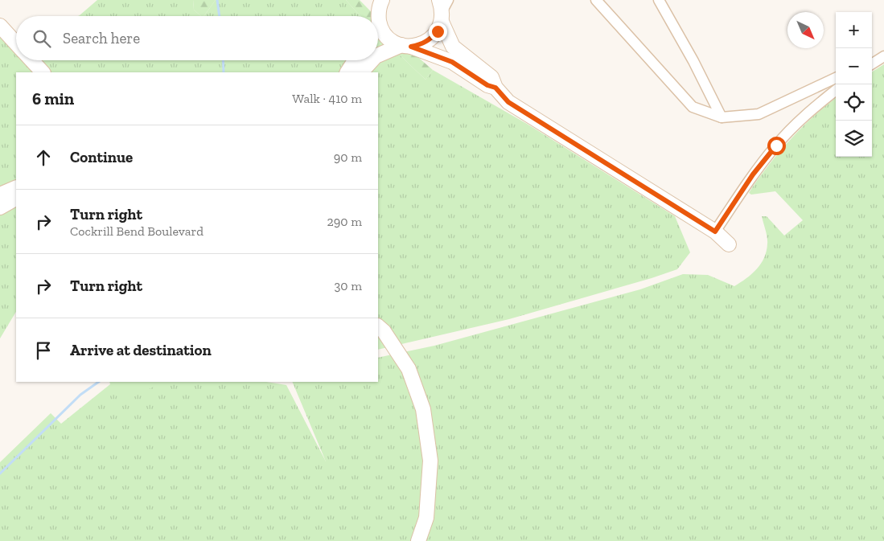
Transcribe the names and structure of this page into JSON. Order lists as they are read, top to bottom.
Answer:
{
  "north": "bottom right",
  "page": {
    "map_buttons": ["+", "−"],
    "search": "Search here",
    "heading": ["6 min", "Walk · 410 m"],
    "list": [
      ["Continue", "90 m"],
      ["Turn right", "Cockrill Bend Boulevard", "290 m"],
      ["Turn right", "30 m"],
      "Arrive at destination"
    ]
  }
}
